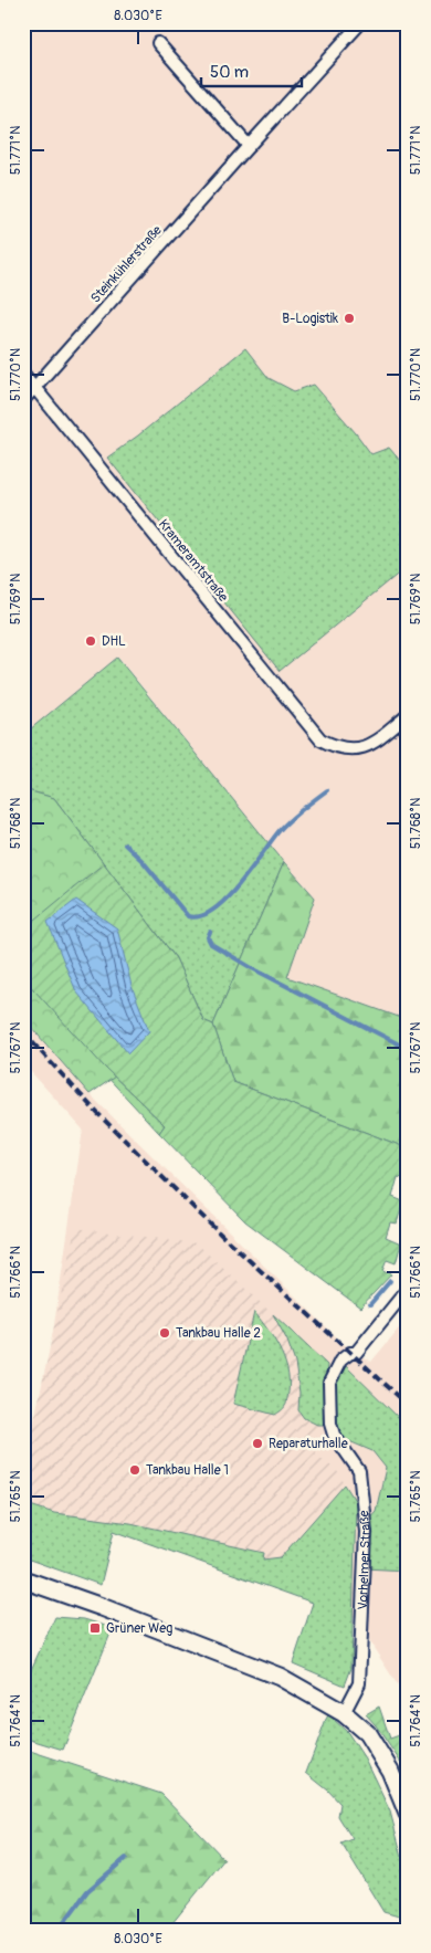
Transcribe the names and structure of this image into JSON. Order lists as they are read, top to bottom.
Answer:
{
  "streets": {
    "street": ["Steinkühlerstraße", "Krameramtstraße", "Vorhelmer Straße"]
  },
  "crossings": [
    ["Steinkühlerstraße", "Krameramtstraße"]
  ],
  "places": {
    "other": [
      "B-Logistik",
      "DHL",
      "Tankbau Halle 2",
      "Reparaturhalle",
      "Tankbau Halle 1"
    ],
    "transit": ["Grüner Weg"]
  },
  "scale_bar": "50 m",
  "coordinates": [
    "8.030°E",
    "51.771°N",
    "51.770°N",
    "51.769°N",
    "51.768°N",
    "51.767°N",
    "51.766°N",
    "51.765°N",
    "51.764°N"
  ]
}
